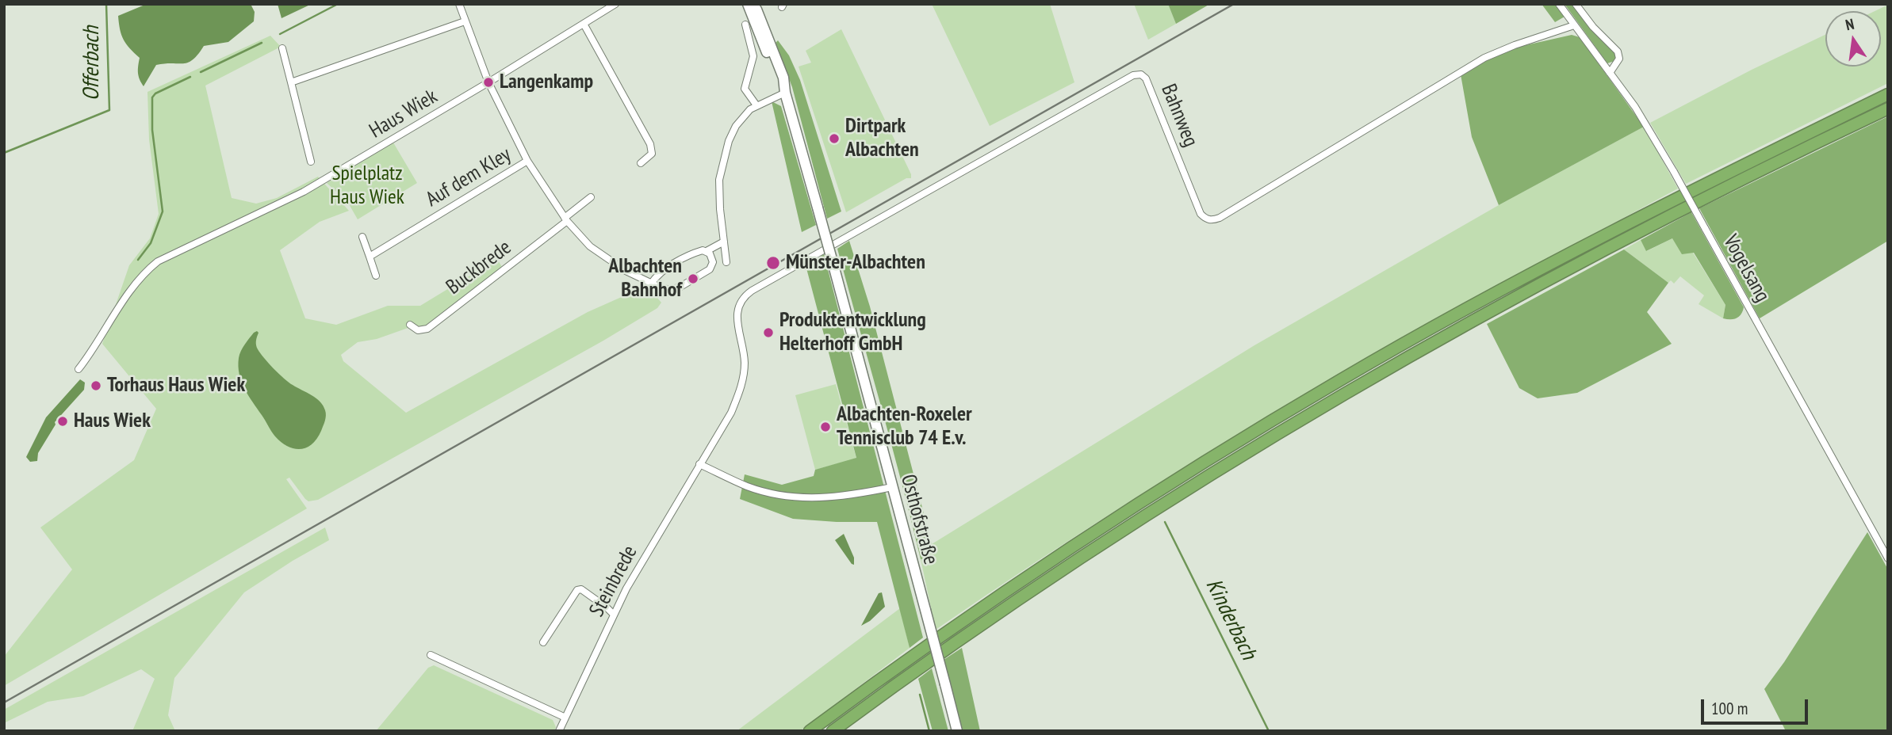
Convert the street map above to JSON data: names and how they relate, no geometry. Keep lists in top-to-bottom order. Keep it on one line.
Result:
{"streets":{"street":["Haus Wiek","Bahnweg","Auf dem Kley","Buckbrede","Vogelsang","Osthofstraße","Steinbrede"]},"crossings":[["Bahnweg","Vogelsang"],["Bahnweg","Steinbrede"]],"water":["Offerbach","Kinderbach"],"parks":["Spielplatz Haus Wiek"],"places":["Langenkamp","Dirtpark Albachten","Münster-Albachten","Albachten Bahnhof","Produktentwicklung Helterhoff GmbH","Torhaus Haus Wiek","Haus Wiek","Albachten-Roxeler Tennisclub 74 E.v."],"scale_bar":"100 m","north":"top"}
